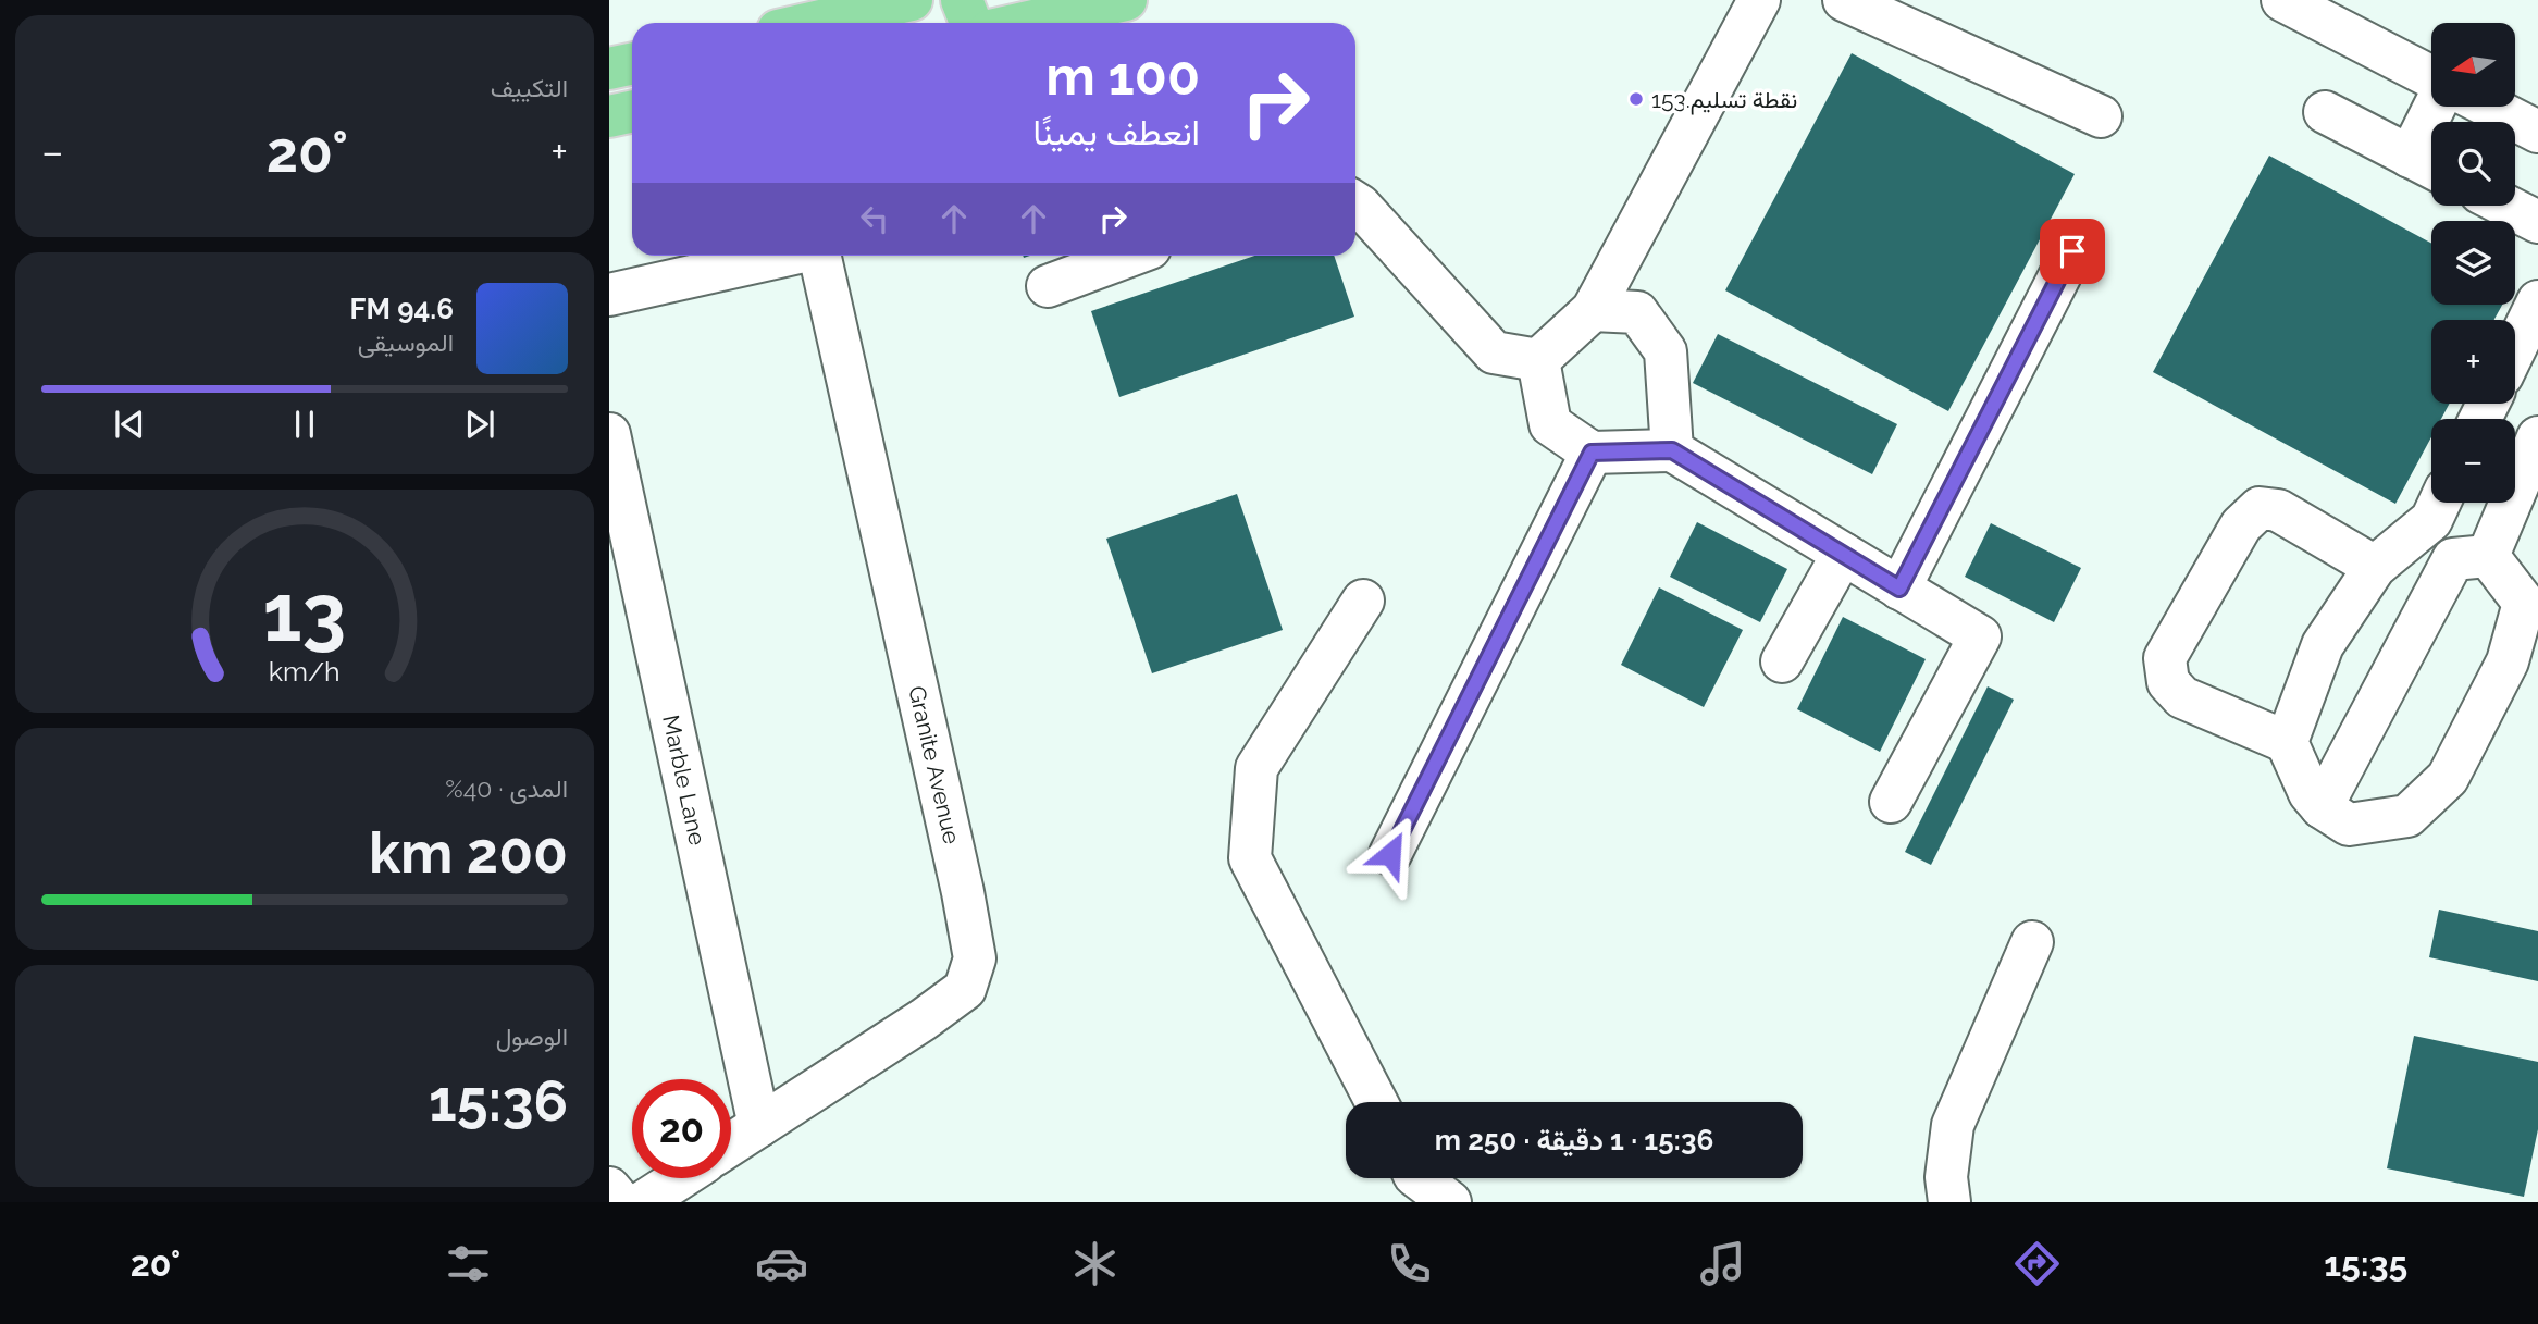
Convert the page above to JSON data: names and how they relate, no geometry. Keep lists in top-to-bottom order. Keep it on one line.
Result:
{"streets":{"street":["Granite Avenue","Marble Lane"]},"crossings":[["Granite Avenue","Marble Lane"]],"places":["نقطة تسليم.153"],"north":"left","page":{"tile":["التكييف",["المدى · 40%","200 km"],["الوصول","15:36"]],"map_buttons":["+","−"],"turn":["100 m","انعطف يمينًا"],"heat":["−","20°","+"],"song":["94.6 FM","الموسيقى"],"limit":"20","trip":"15:36 · 1 دقيقة · 250 m","tabs":["15:35","20°"],"gauge":["13","km/h"]}}
